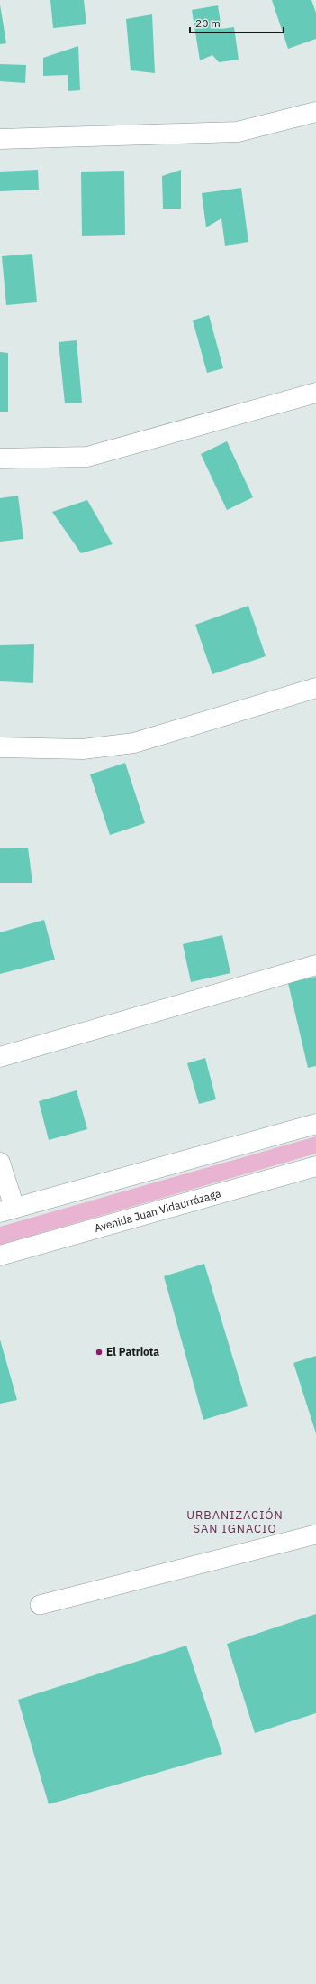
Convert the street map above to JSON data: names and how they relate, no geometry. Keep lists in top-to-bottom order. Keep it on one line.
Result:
{"streets":{"street":["Avenida Juan Vidaurrázaga"]},"districts":["URBANIZACIÓN SAN IGNACIO"],"places":["El Patriota"],"scale_bar":"20 m"}
